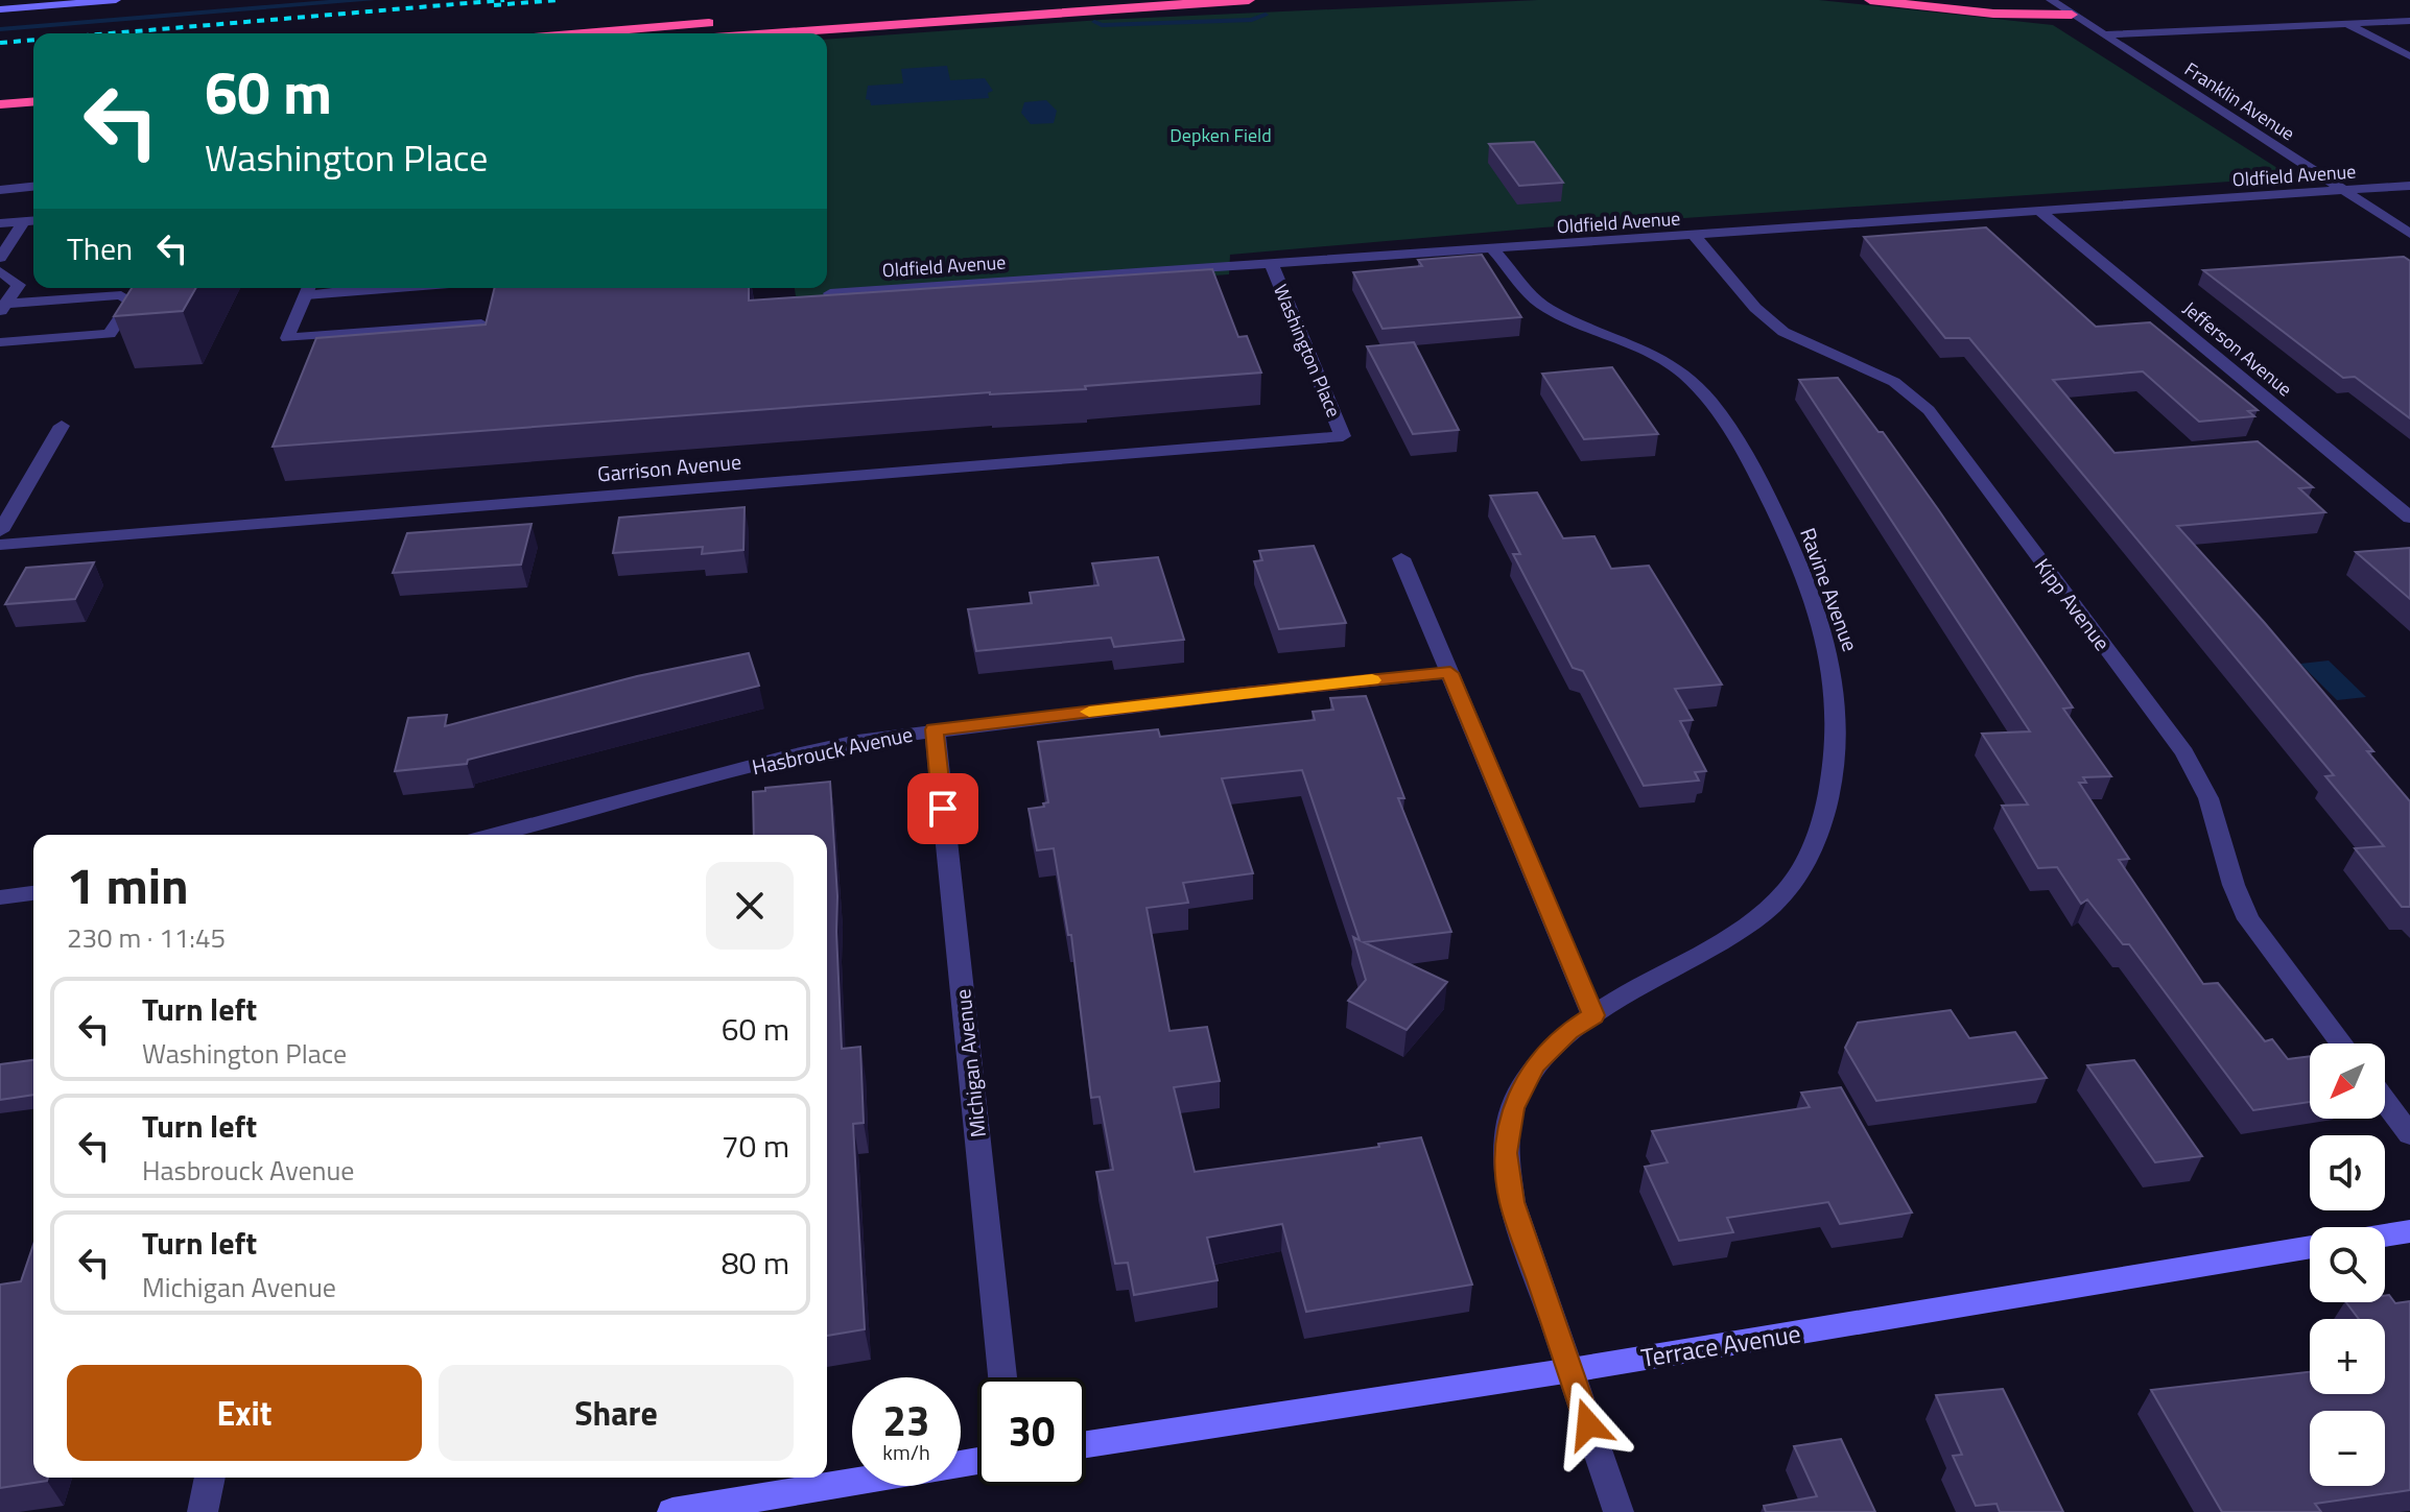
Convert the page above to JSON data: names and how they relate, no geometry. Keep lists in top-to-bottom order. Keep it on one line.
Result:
{"streets":{"main road":["Terrace Avenue"],"street":["Franklin Avenue","Oldfield Avenue","Jefferson Avenue","Washington Place","Garrison Avenue","Ravine Avenue","Kipp Avenue","Hasbrouck Avenue","Michigan Avenue"]},"crossings":[["Franklin Avenue","Oldfield Avenue"],["Oldfield Avenue","Jefferson Avenue"],["Oldfield Avenue","Washington Place"],["Oldfield Avenue","Ravine Avenue"],["Oldfield Avenue","Kipp Avenue"],["Washington Place","Garrison Avenue"],["Hasbrouck Avenue","Michigan Avenue"]],"parks":["Depken Field"],"north":"bottom left","page":{"turn":["60 m","Washington Place"],"then":"Then","heading":["1 min","230 m · 11:45"],"list":[{"name":"Turn left","note":"Washington Place","value":"60 m"},{"name":"Turn left","note":"Hasbrouck Avenue","value":"70 m"},{"name":"Turn left","note":"Michigan Avenue","value":"80 m"}],"map_buttons":["+","−"],"buttons":["Exit","Share"],"speed":"23 km/h","limit":"30"}}
